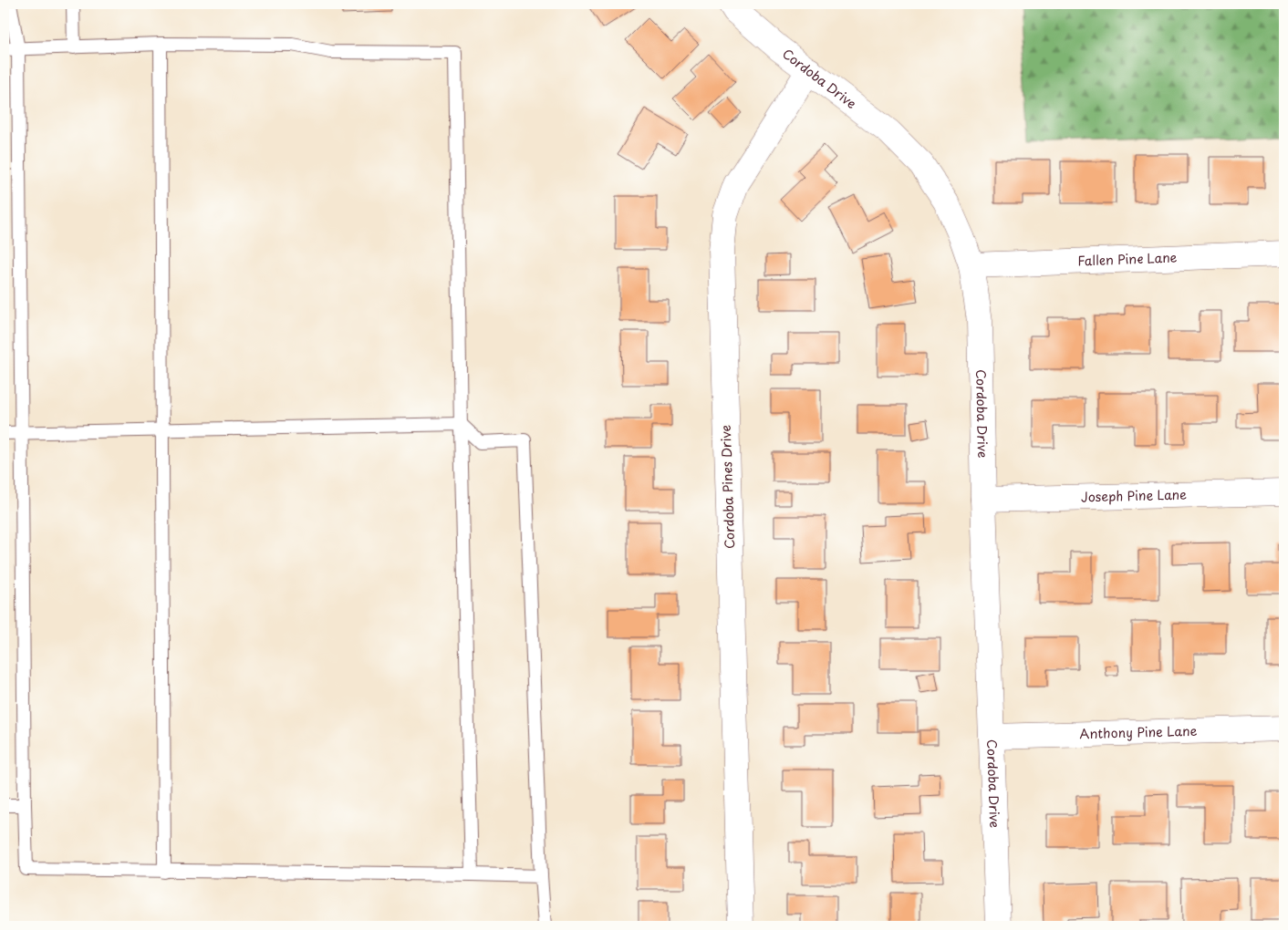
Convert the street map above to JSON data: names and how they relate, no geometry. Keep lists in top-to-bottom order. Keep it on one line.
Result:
{"streets":{"street":["Cordoba Drive","Fallen Pine Lane","Cordoba Pines Drive","Joseph Pine Lane","Anthony Pine Lane"]},"crossings":[["Cordoba Drive","Fallen Pine Lane"],["Cordoba Drive","Cordoba Pines Drive"],["Cordoba Drive","Joseph Pine Lane"],["Cordoba Drive","Anthony Pine Lane"]]}
